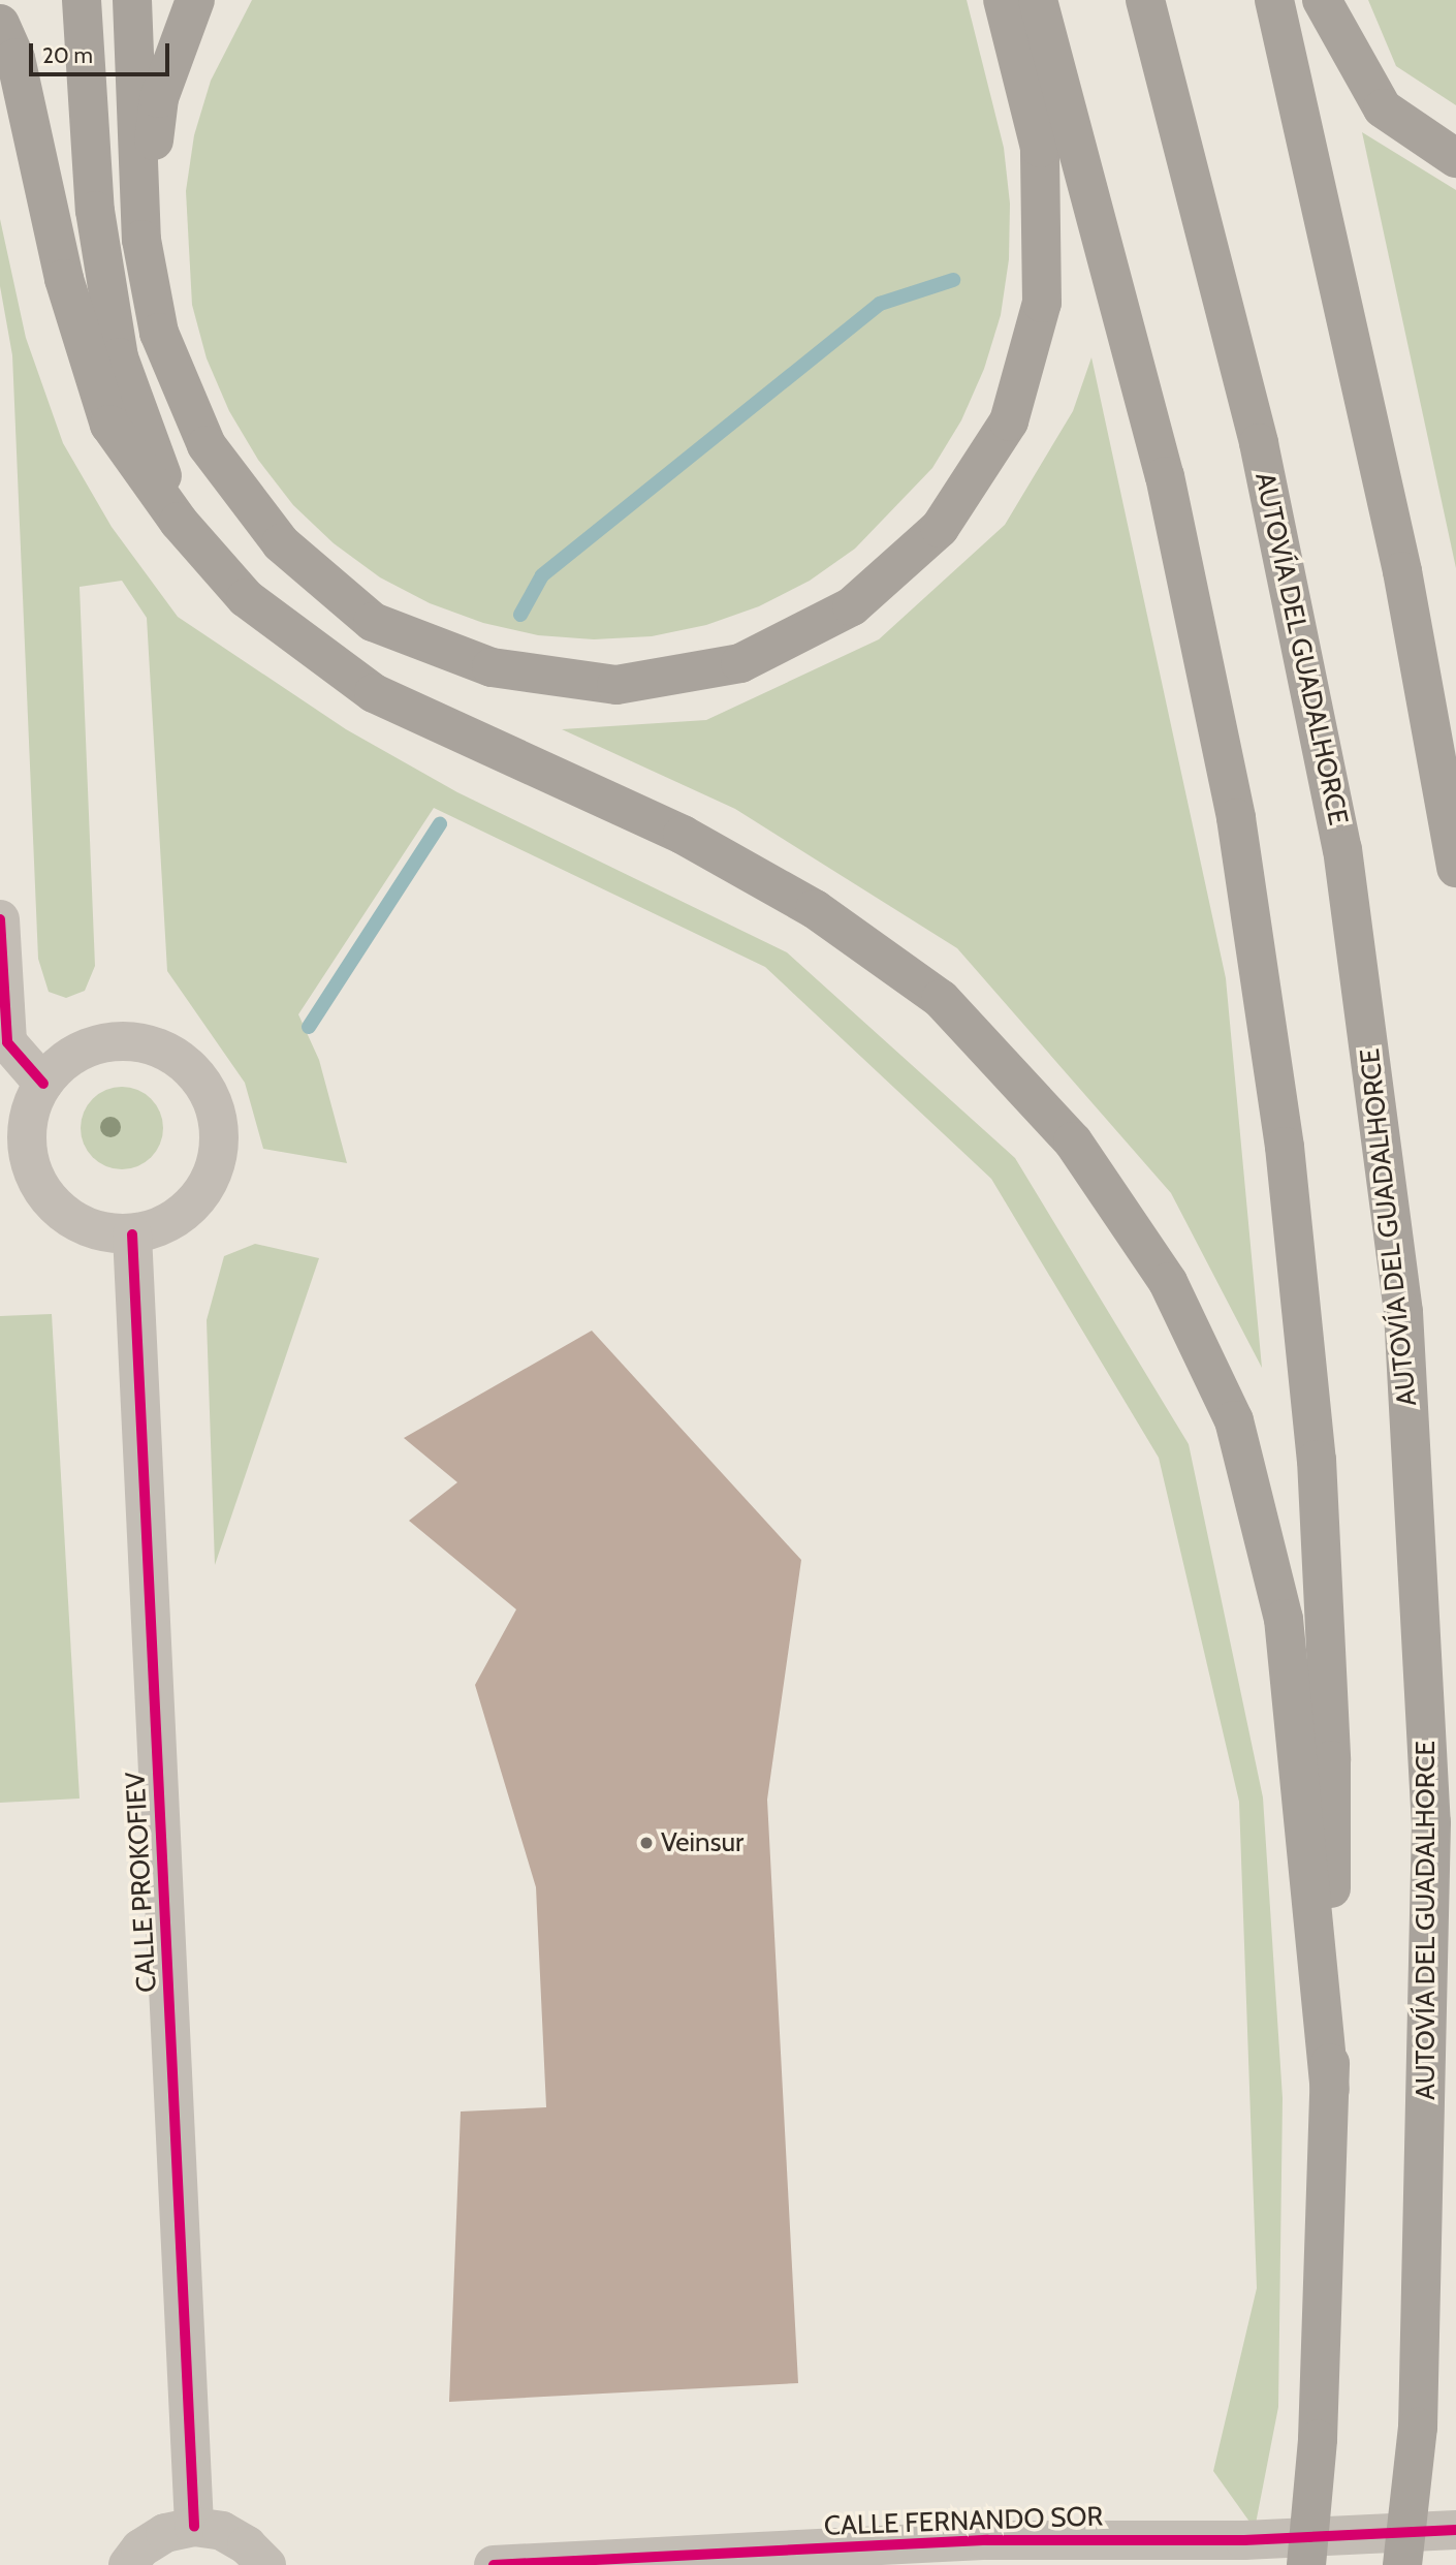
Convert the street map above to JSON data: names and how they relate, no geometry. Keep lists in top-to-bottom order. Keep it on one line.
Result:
{"streets":{"highway":["AUTOVÍA DEL GUADALHORCE"],"street":["CALLE PROKOFIEV","CALLE FERNANDO SOR"]},"places":["Veinsur"],"scale_bar":"20 m"}
